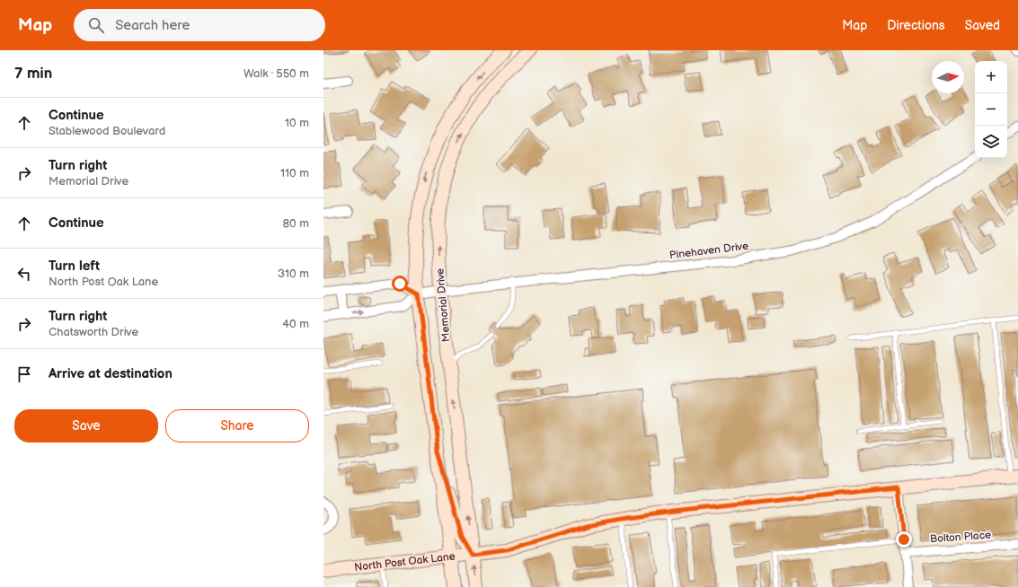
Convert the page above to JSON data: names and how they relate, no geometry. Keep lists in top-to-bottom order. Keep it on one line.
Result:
{"streets":{"main road":["Memorial Drive","North Post Oak Lane"],"street":["Pinehaven Drive","Bolton Place"]},"crossings":[["Pinehaven Drive","Memorial Drive"],["Memorial Drive","North Post Oak Lane"]],"north":"right","page":{"header":"Map","search":"Search here","nav":["Map","Directions","Saved"],"heading":["7 min","Walk · 550 m"],"map_buttons":["+","−"],"list":[["Continue","Stablewood Boulevard","10 m"],["Turn right","Memorial Drive","110 m"],["Continue","80 m"],["Turn left","North Post Oak Lane","310 m"],["Turn right","Chatsworth Drive","40 m"],"Arrive at destination"],"buttons":["Save","Share"]}}
